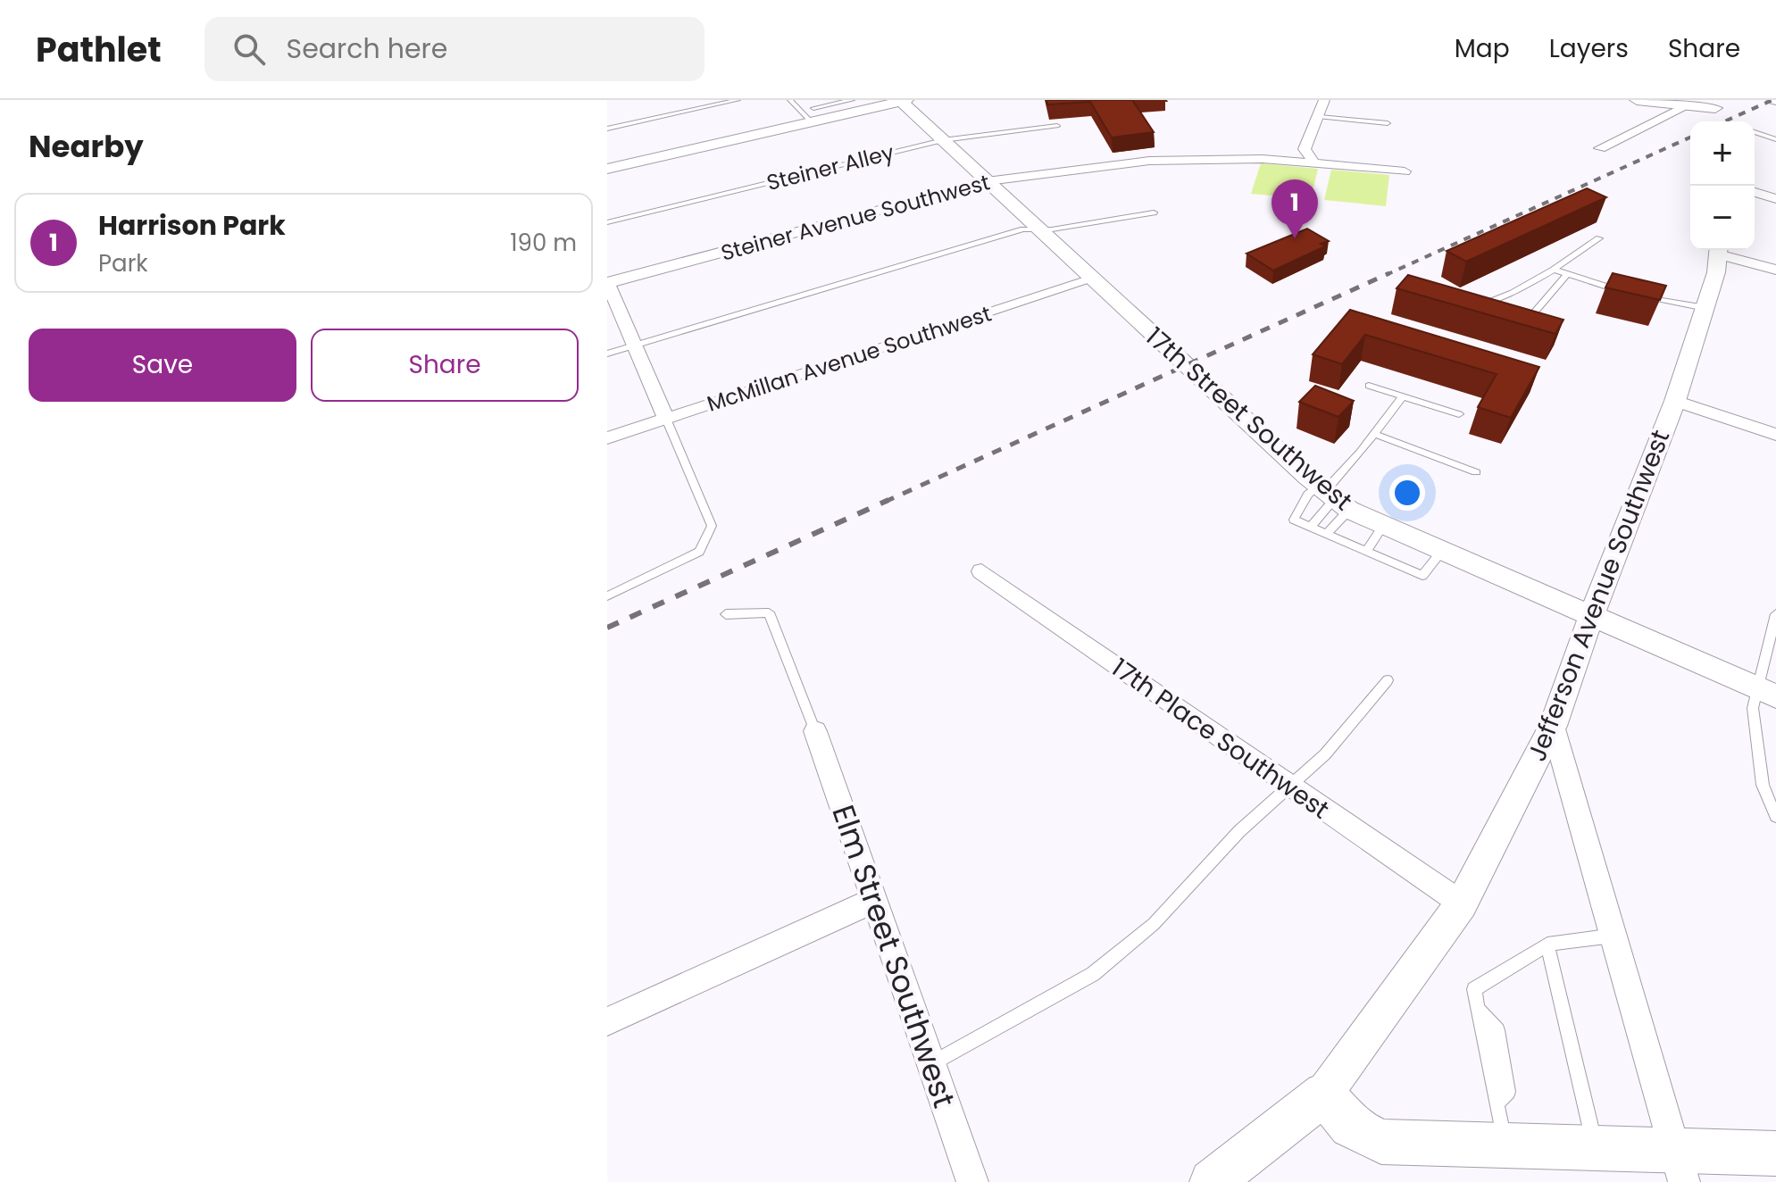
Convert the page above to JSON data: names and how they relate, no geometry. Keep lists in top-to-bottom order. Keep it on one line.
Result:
{"streets":{"main road":["Jefferson Avenue Southwest"],"street":["Steiner Avenue Southwest","McMillan Avenue Southwest","17th Street Southwest","17th Place Southwest","Elm Street Southwest"],"lane":["Steiner Alley"]},"crossings":[["Steiner Alley","17th Street Southwest"],["Steiner Avenue Southwest","17th Street Southwest"],["McMillan Avenue Southwest","17th Street Southwest"],["17th Street Southwest","Jefferson Avenue Southwest"],["Jefferson Avenue Southwest","17th Place Southwest"]],"page":{"header":"Pathlet","search":"Search here","nav":["Map","Layers","Share"],"heading":"Nearby","map_buttons":["+","−"],"pins":"1","list":[{"mark":"1","name":"Harrison Park","note":"Park","value":"190 m"}],"buttons":["Save","Share"]}}
